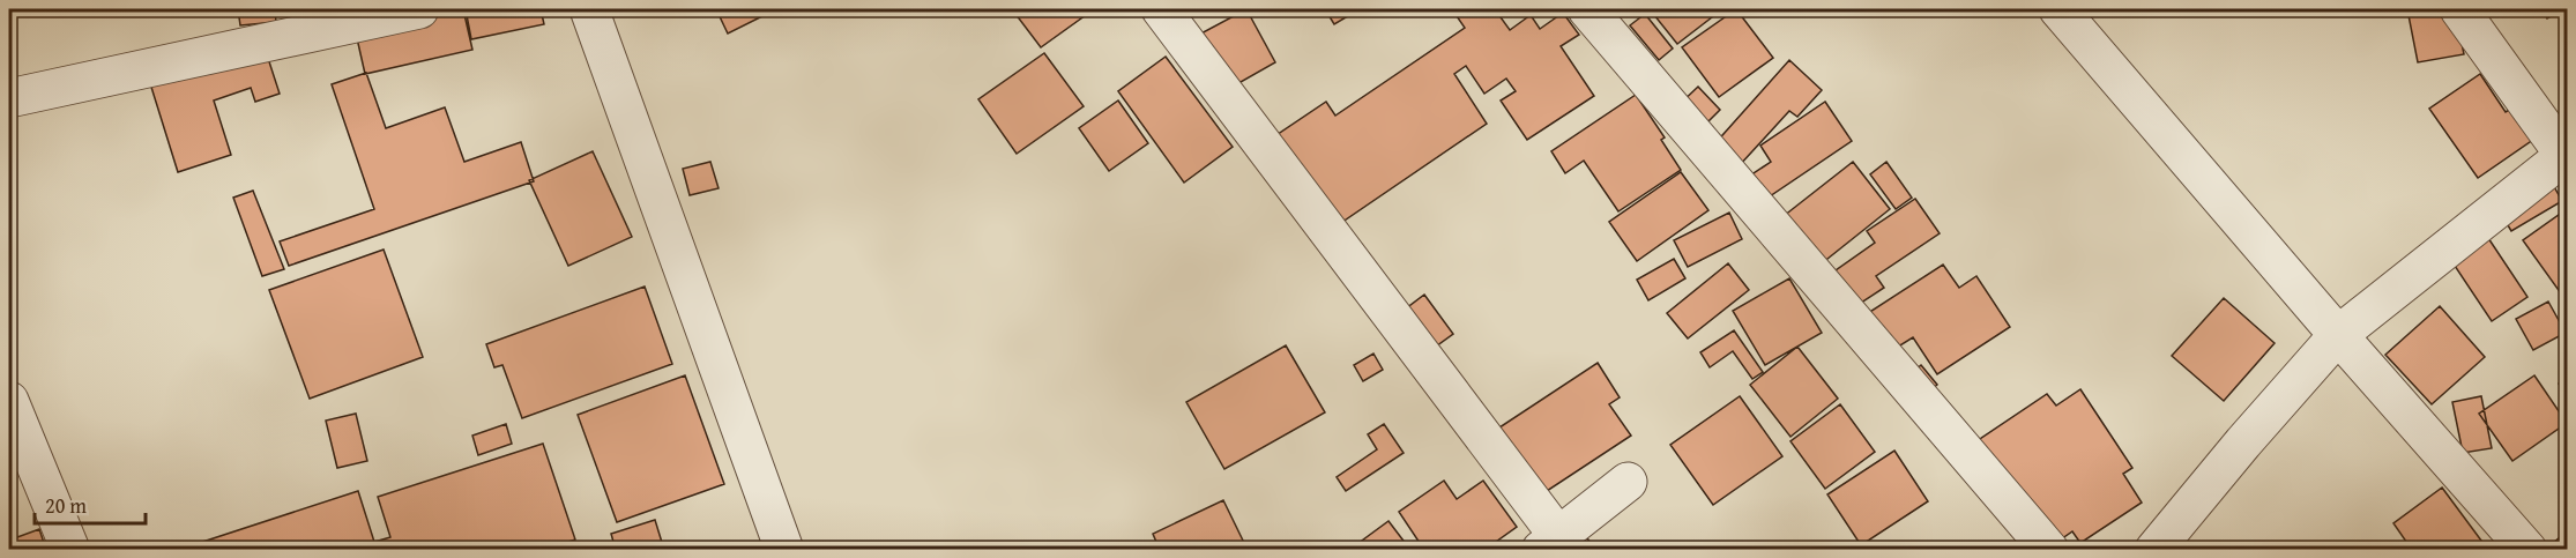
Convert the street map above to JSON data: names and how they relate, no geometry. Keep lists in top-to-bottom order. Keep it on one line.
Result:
{"scale_bar":"20 m"}
